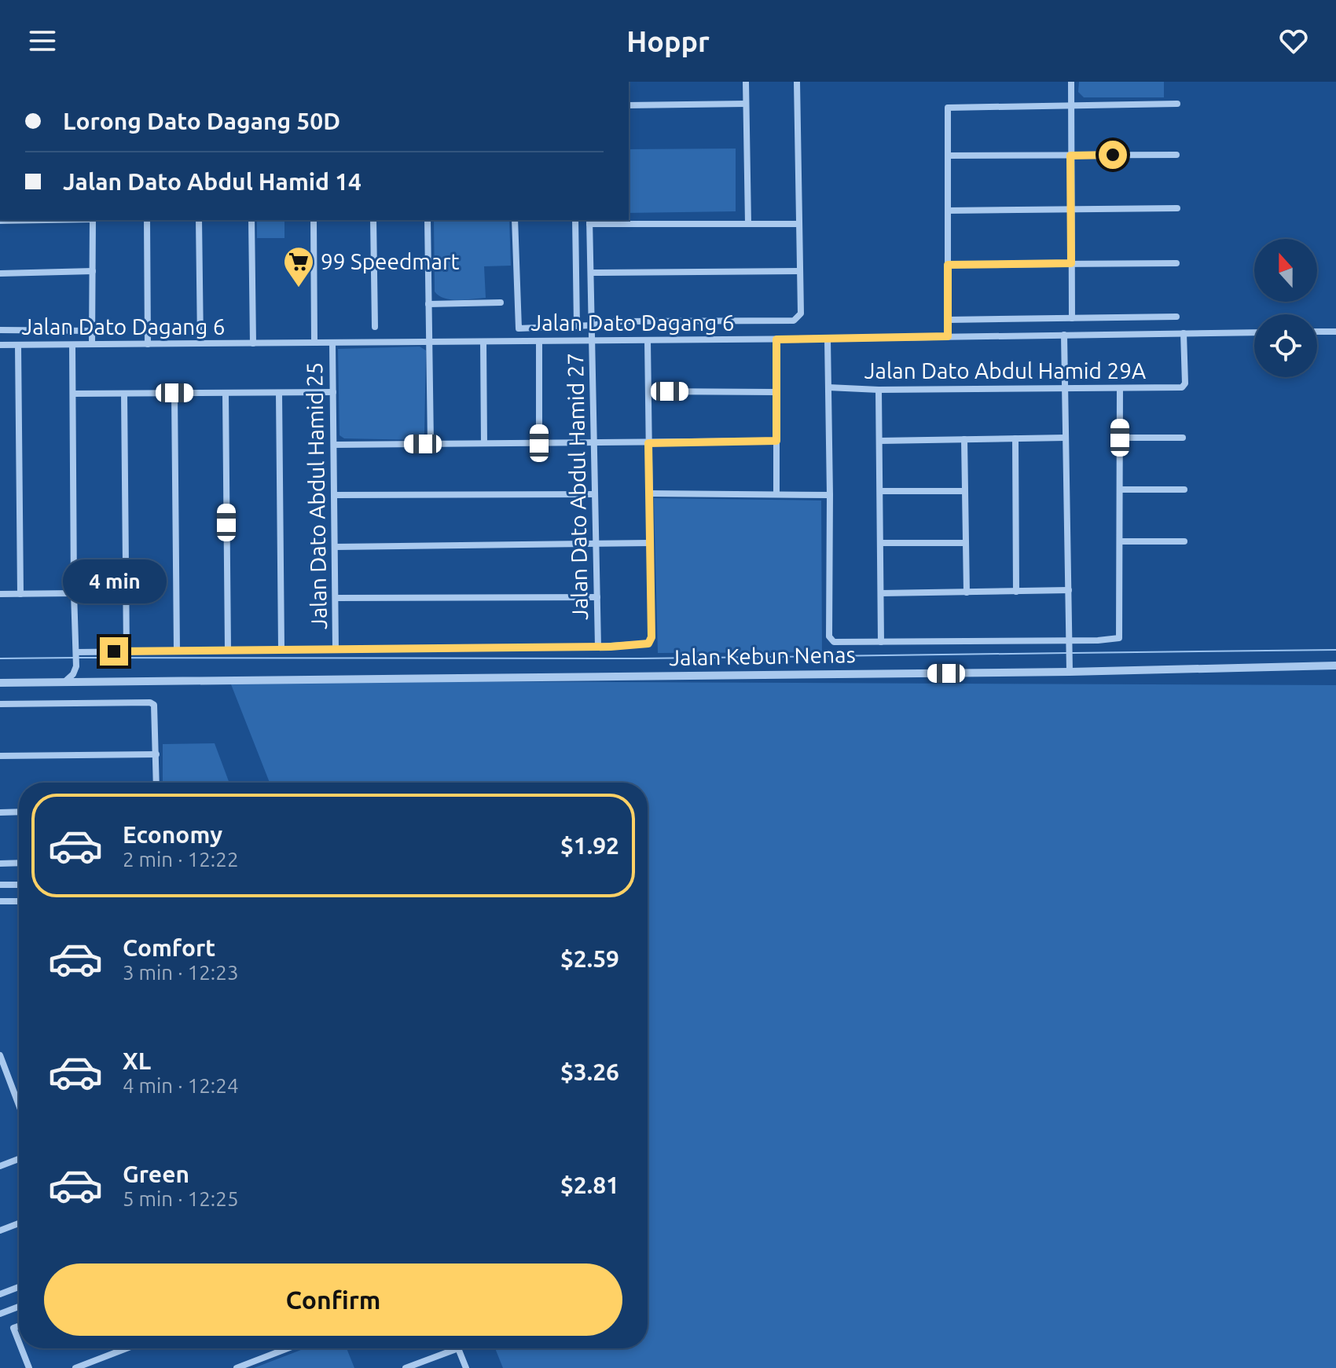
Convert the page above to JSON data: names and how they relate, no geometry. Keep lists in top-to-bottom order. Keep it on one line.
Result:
{"streets":{"street":["Jalan Dato Dagang 6","Jalan Dato Abdul Hamid 29A","Jalan Dato Abdul Hamid 27","Jalan Dato Abdul Hamid 25","Jalan Kebun Nenas"]},"crossings":[["Jalan Dato Dagang 6","Jalan Dato Abdul Hamid 29A"],["Jalan Dato Dagang 6","Jalan Dato Abdul Hamid 27"],["Jalan Dato Dagang 6","Jalan Dato Abdul Hamid 25"]],"places":{"supermarket":["99 Speedmart"]},"north":"top","page":{"header":"Hoppr","banner":["Lorong Dato Dagang 50D","Jalan Dato Abdul Hamid 14"],"bubble":"4 min","list":[{"name":"Economy","note":"2 min · 12:22","value":"$1.92"},{"name":"Comfort","note":"3 min · 12:23","value":"$2.59"},{"name":"XL","note":"4 min · 12:24","value":"$3.26"},{"name":"Green","note":"5 min · 12:25","value":"$2.81"}],"buttons":"Confirm"}}
